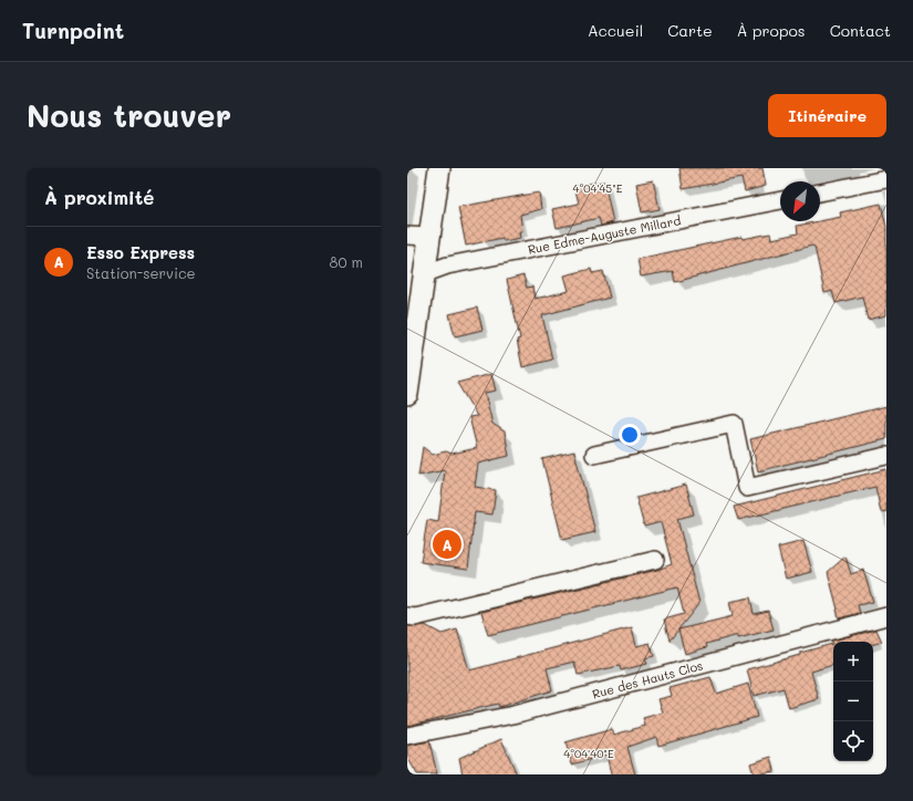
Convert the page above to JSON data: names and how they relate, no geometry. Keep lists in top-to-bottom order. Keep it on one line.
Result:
{"streets":{"street":["Rue Edme-Auguste Millard","Rue des Hauts Clos"]},"north":"bottom left","page":{"header":"Turnpoint","nav":["Accueil","Carte","À propos","Contact"],"buttons":"Itinéraire","title":"Nous trouver","heading":"À proximité","list":[{"mark":"A","name":"Esso Express","note":"Station-service","value":"80 m"}],"pins":"A","map_buttons":["+","−"]},"coordinates":["4°04'45\"E","4°04'40\"E"]}
